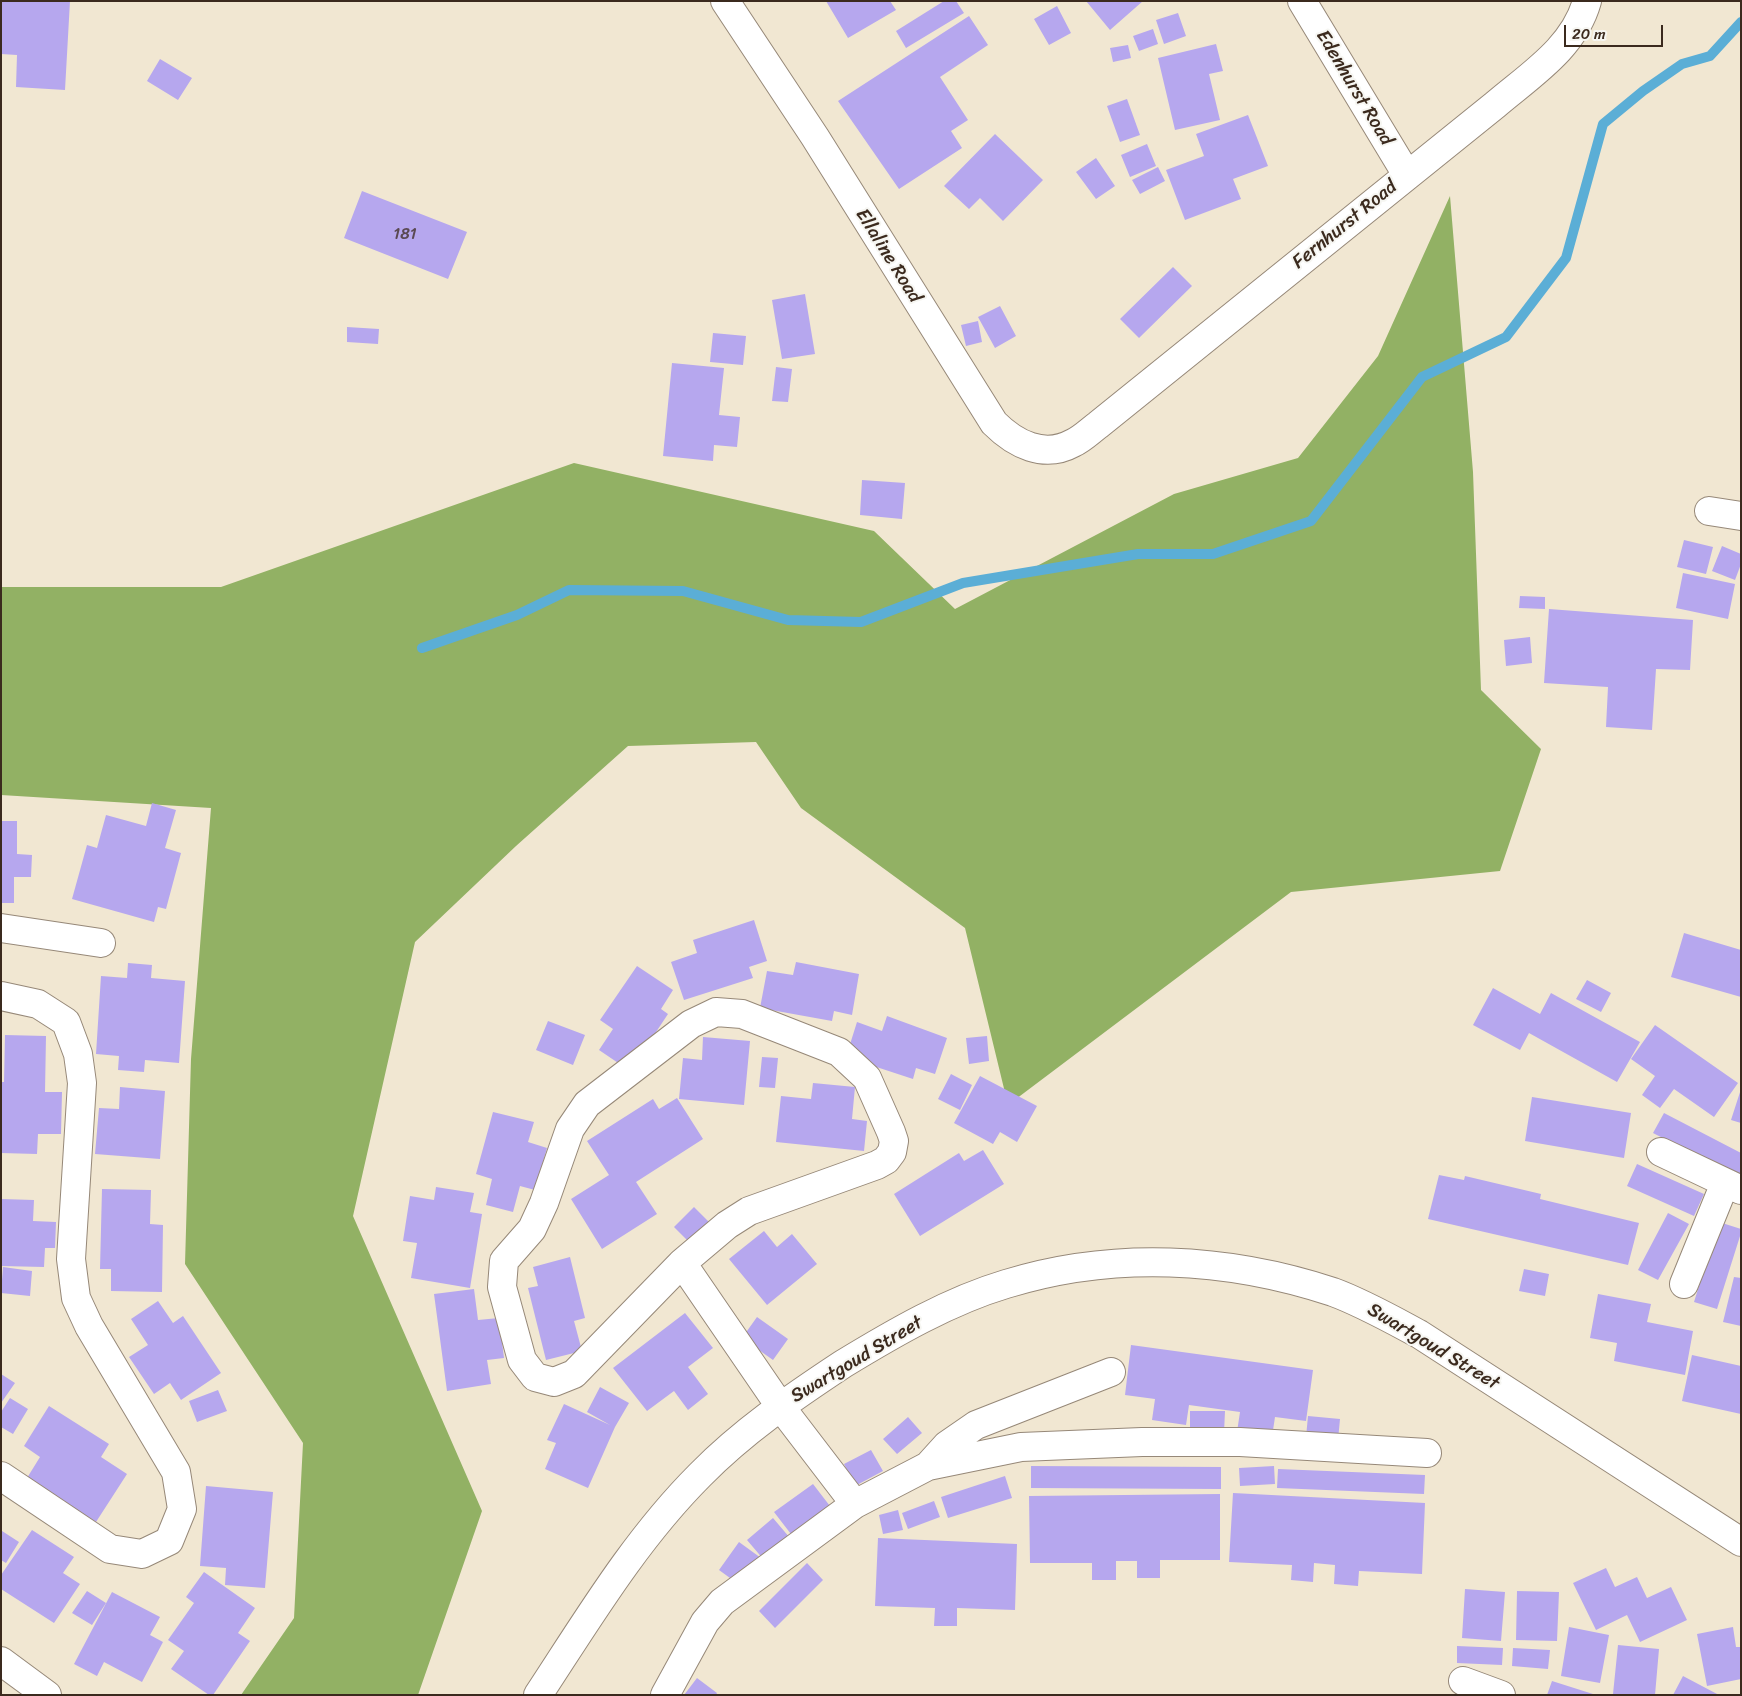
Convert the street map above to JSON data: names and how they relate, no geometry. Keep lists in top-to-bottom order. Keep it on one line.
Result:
{"streets":{"street":["Edenhurst Road","Fernhurst Road","Ellaline Road","Swartgoud Street"]},"crossings":[["Edenhurst Road","Fernhurst Road"],["Fernhurst Road","Ellaline Road"]],"house_numbers":["181"],"scale_bar":"20 m"}
